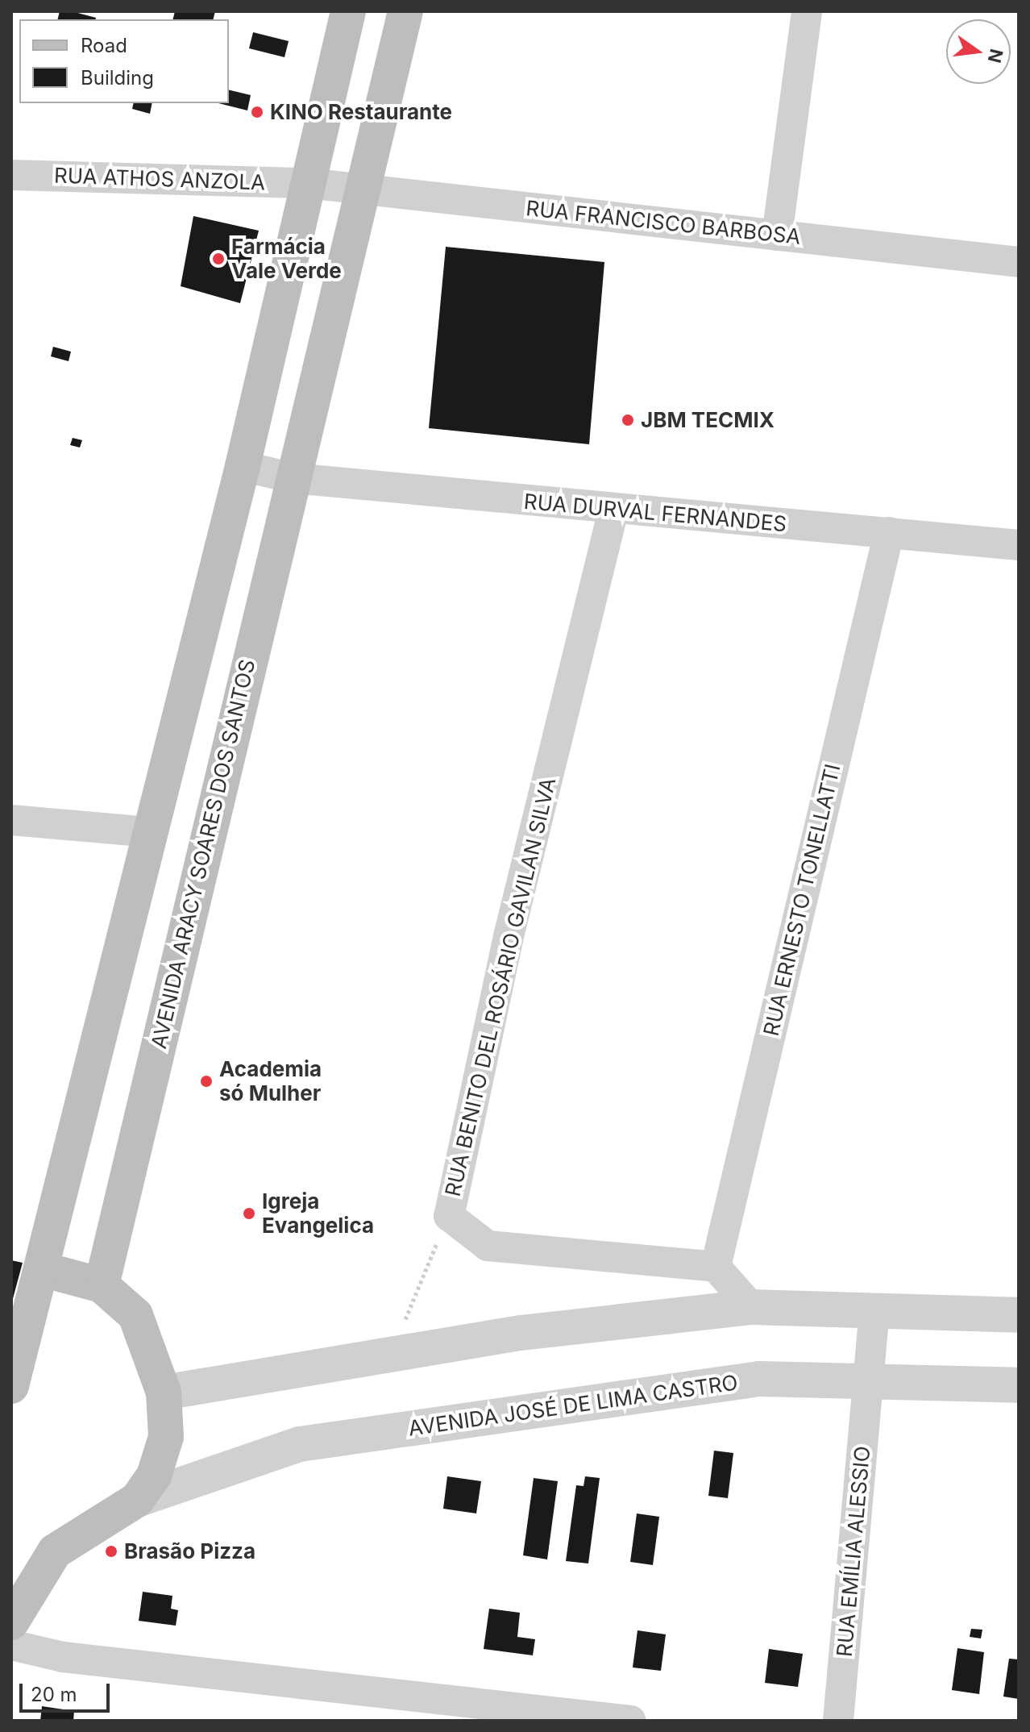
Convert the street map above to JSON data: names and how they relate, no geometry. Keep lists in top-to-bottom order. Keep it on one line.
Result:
{"streets":{"main road":["AVENIDA ARACY SOARES DOS SANTOS"],"street":["RUA ATHOS ANZOLA","RUA FRANCISCO BARBOSA","RUA DURVAL FERNANDES","RUA ERNESTO TONELLATTI","RUA BENITO DEL ROSÁRIO GAVILAN SILVA","AVENIDA JOSÉ DE LIMA CASTRO","RUA EMÍLIA ALESSIO"]},"crossings":[["RUA ATHOS ANZOLA","RUA FRANCISCO BARBOSA"],["RUA FRANCISCO BARBOSA","AVENIDA ARACY SOARES DOS SANTOS"],["RUA DURVAL FERNANDES","AVENIDA ARACY SOARES DOS SANTOS"],["RUA DURVAL FERNANDES","RUA ERNESTO TONELLATTI"],["RUA DURVAL FERNANDES","RUA BENITO DEL ROSÁRIO GAVILAN SILVA"],["RUA ERNESTO TONELLATTI","RUA BENITO DEL ROSÁRIO GAVILAN SILVA"],["AVENIDA JOSÉ DE LIMA CASTRO","RUA EMÍLIA ALESSIO"]],"places":["KINO Restaurante","Farmácia Vale Verde","JBM TECMIX","Academia só Mulher","Igreja Evangelica","Brasão Pizza"],"legend":["Road","Building"],"scale_bar":"20 m","north":"right"}
